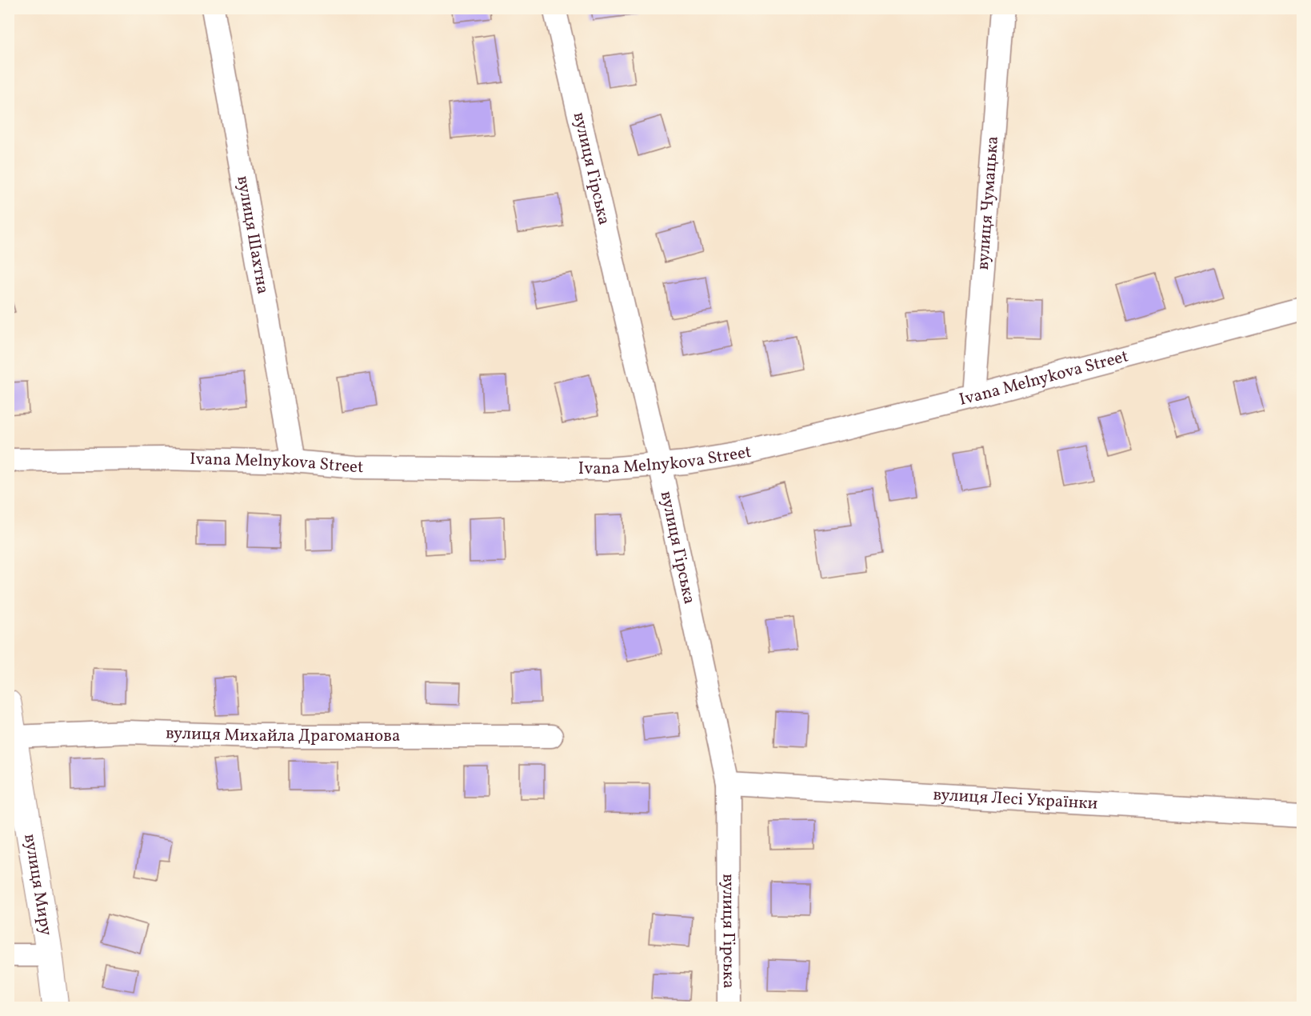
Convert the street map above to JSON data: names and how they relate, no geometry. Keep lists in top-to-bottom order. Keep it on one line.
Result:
{"streets":{"street":["вулиця Гірська","вулиця Чумацька","вулиця Шахтна","Ivana Melnykova Street","вулиця Михайла Драгоманова","вулиця Лесі Українки","вулиця Миру"]},"crossings":[["вулиця Гірська","Ivana Melnykova Street"],["вулиця Гірська","вулиця Лесі Українки"],["вулиця Чумацька","Ivana Melnykova Street"],["вулиця Шахтна","Ivana Melnykova Street"],["вулиця Михайла Драгоманова","вулиця Миру"]]}
